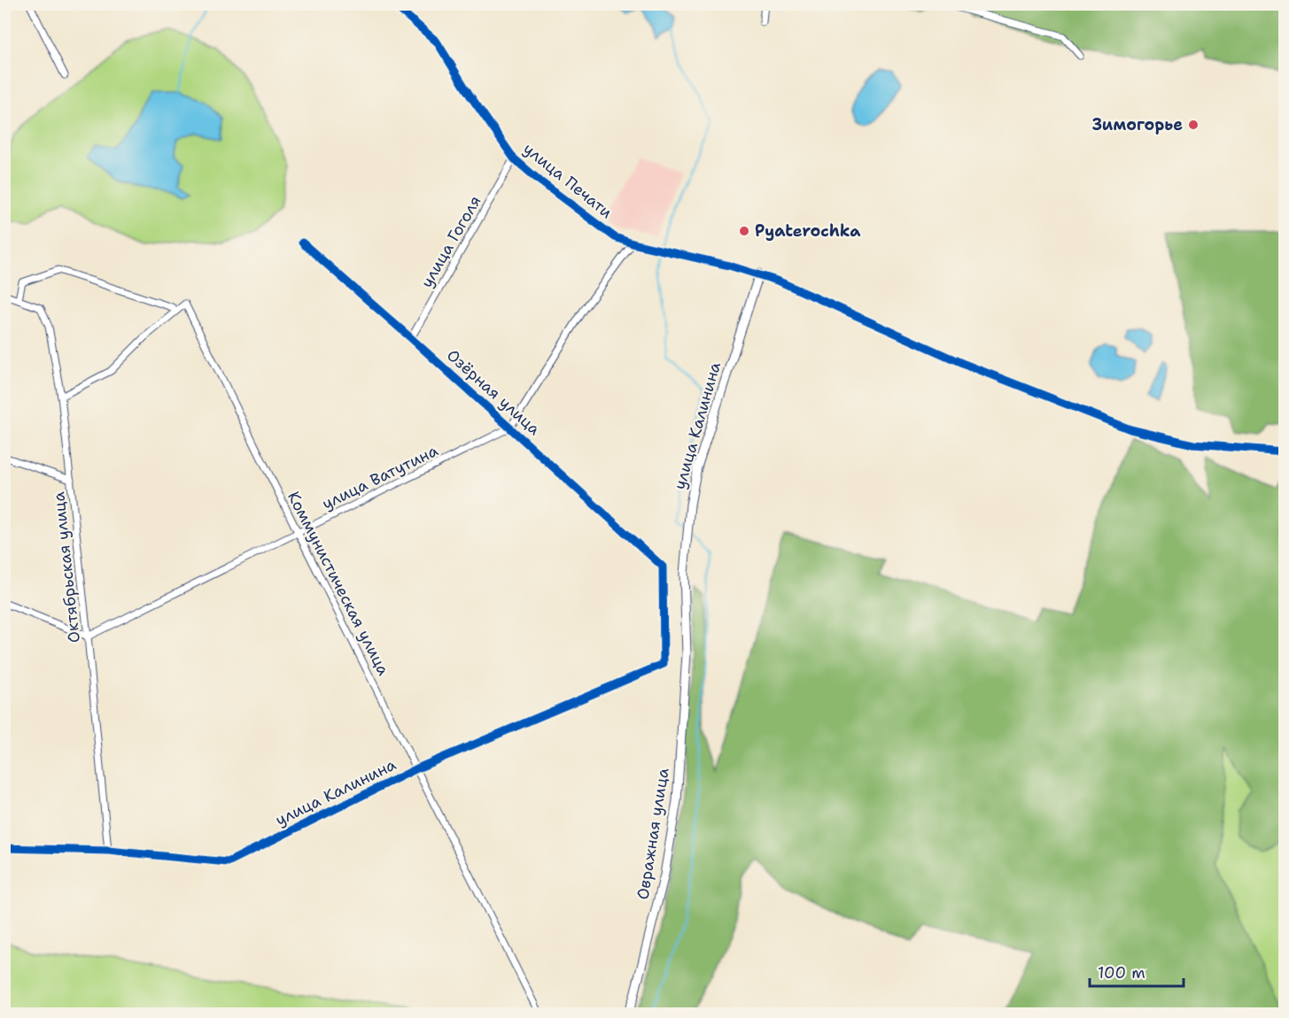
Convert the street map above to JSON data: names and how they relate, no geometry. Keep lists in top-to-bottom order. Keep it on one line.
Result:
{"streets":{"street":["улица Печати","улица Гоголя","Озёрная улица","улица Калинина","улица Ватутина","Октябрьская улица","Коммунистическая улица","Овражная улица"]},"crossings":[["улица Печати","улица Гоголя"],["улица Печати","улица Калинина"],["улица Гоголя","Озёрная улица"],["Озёрная улица","улица Калинина"],["Озёрная улица","улица Ватутина"],["улица Калинина","Октябрьская улица"],["улица Калинина","Коммунистическая улица"],["улица Калинина","Овражная улица"],["улица Ватутина","Октябрьская улица"],["улица Ватутина","Коммунистическая улица"]],"places":["Зимогорье","Pyaterochka"],"scale_bar":"100 m"}
